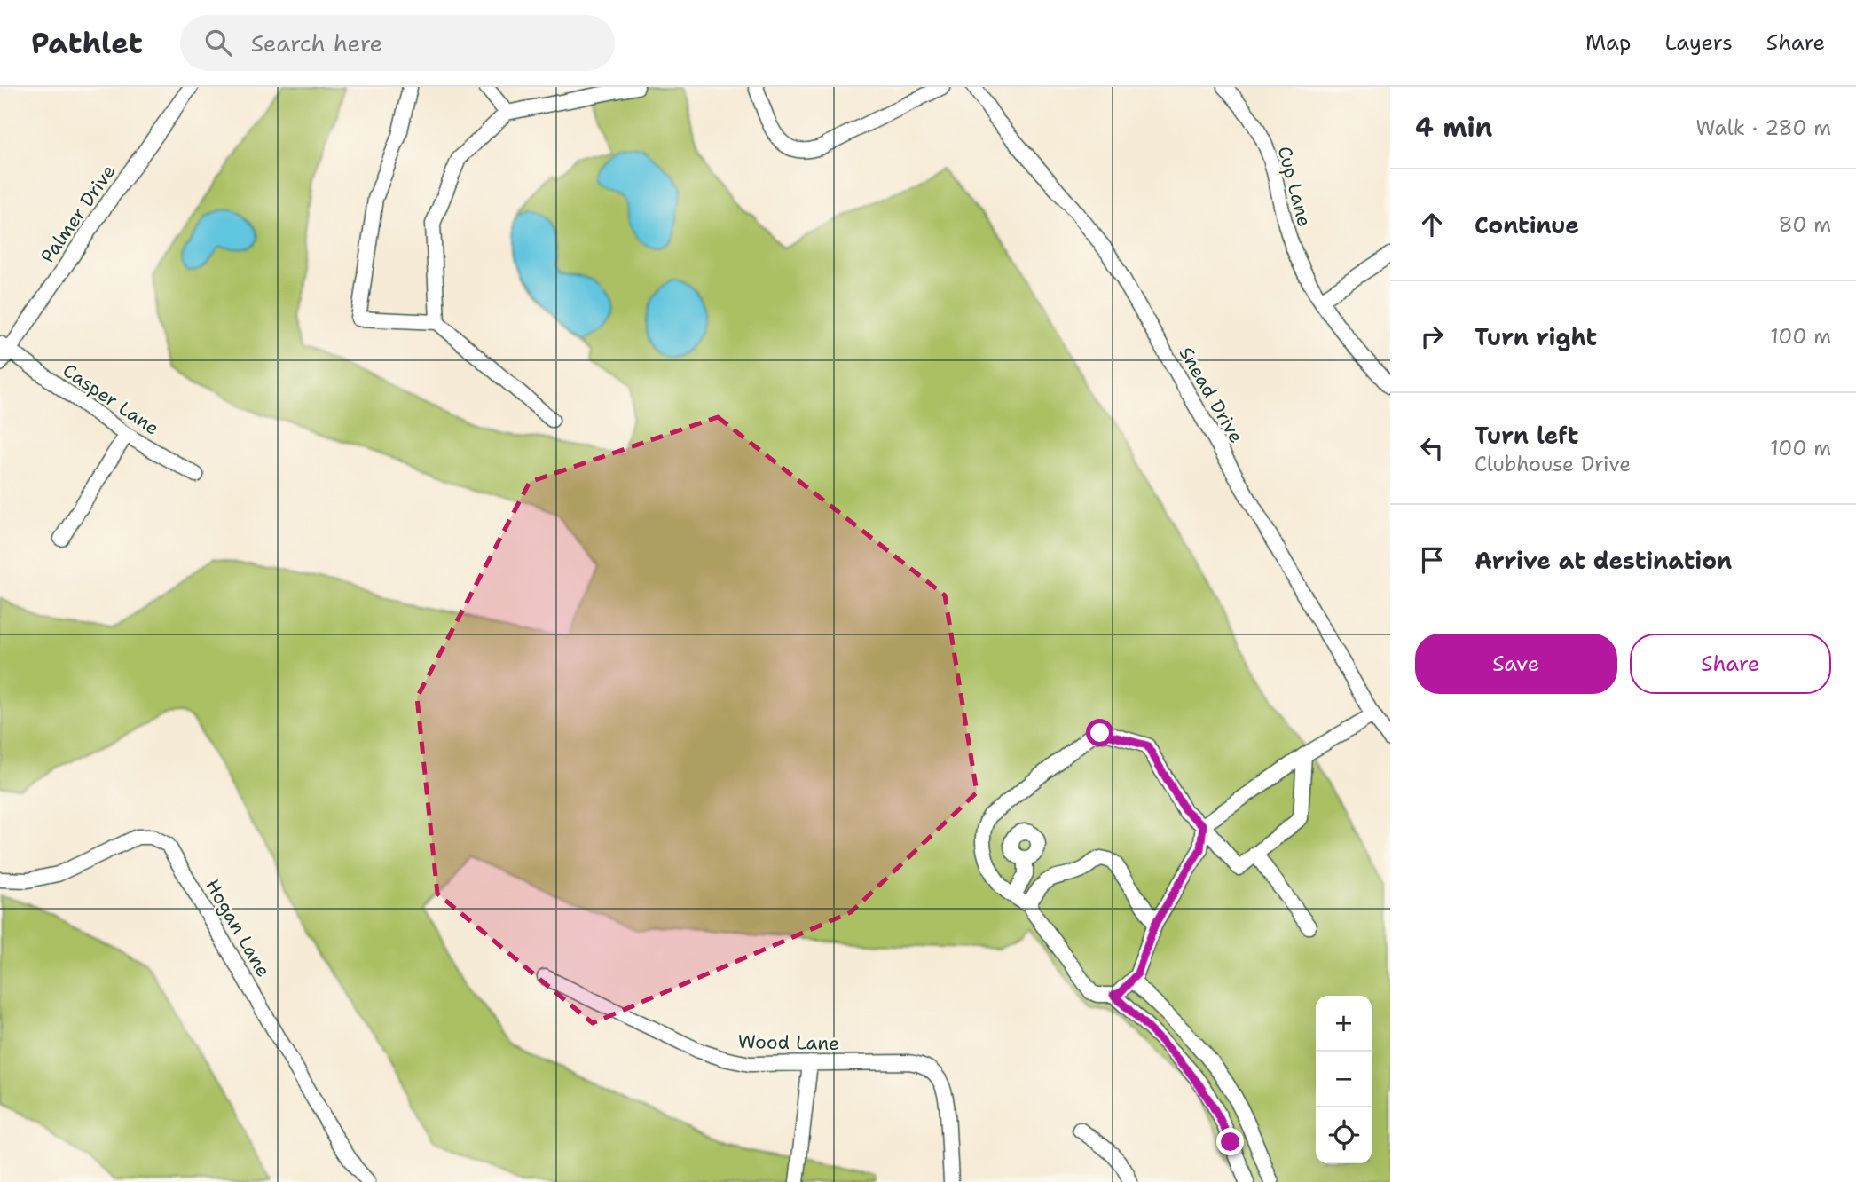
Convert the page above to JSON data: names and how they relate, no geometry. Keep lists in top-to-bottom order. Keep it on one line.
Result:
{"streets":{"street":["Cup Lane","Palmer Drive","Snead Drive","Casper Lane","Hogan Lane","Wood Lane"]},"crossings":[["Palmer Drive","Casper Lane"]],"page":{"header":"Pathlet","search":"Search here","nav":["Map","Layers","Share"],"heading":["4 min","Walk · 280 m"],"list":[["Continue","80 m"],["Turn right","100 m"],["Turn left","Clubhouse Drive","100 m"],"Arrive at destination"],"buttons":["Save","Share"],"map_buttons":["+","−"]}}
